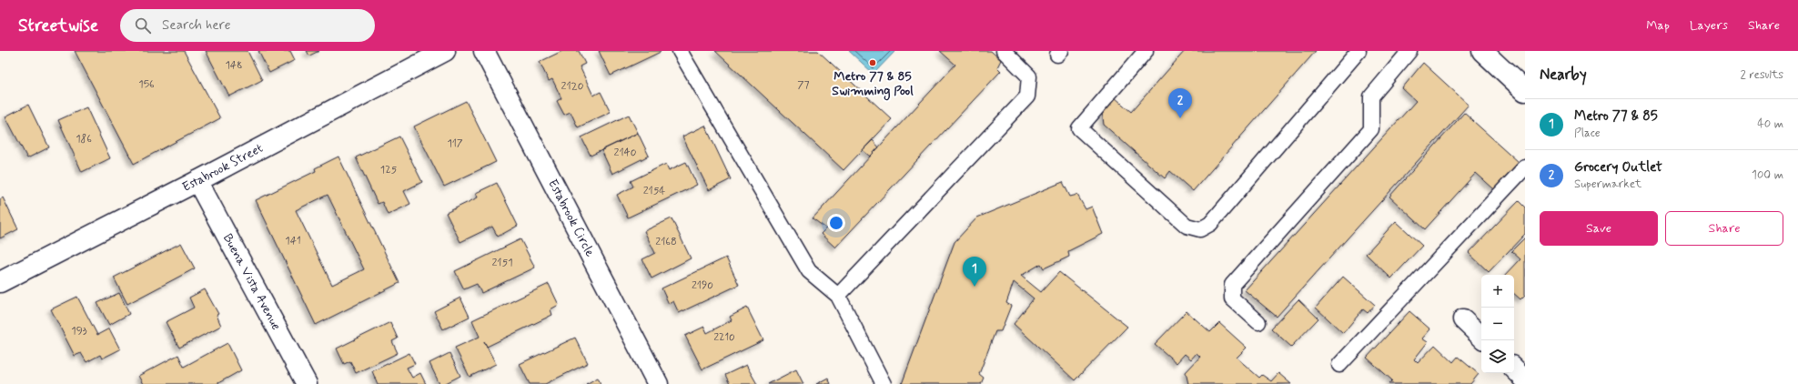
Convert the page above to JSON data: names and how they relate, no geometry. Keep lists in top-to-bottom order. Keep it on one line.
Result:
{"streets":{"street":["Estabrook Street","Estabrook Circle","Buena Vista Avenue"]},"crossings":[["Estabrook Street","Buena Vista Avenue"]],"places":["Metro 77 & 85 Swimming Pool"],"house_numbers":["148","156","77","2120","186","117","2140","125","2154","141","2168","2151","2190","193","2210"],"page":{"header":"Streetwise","search":"Search here","nav":["Map","Layers","Share"],"heading":["Nearby","2 results"],"pins":["2","1"],"list":[{"mark":"1","name":"Metro 77 & 85","note":"Place","value":"40 m"},{"mark":"2","name":"Grocery Outlet","note":"Supermarket","value":"100 m"}],"buttons":["Save","Share"],"map_buttons":["+","−"]}}
